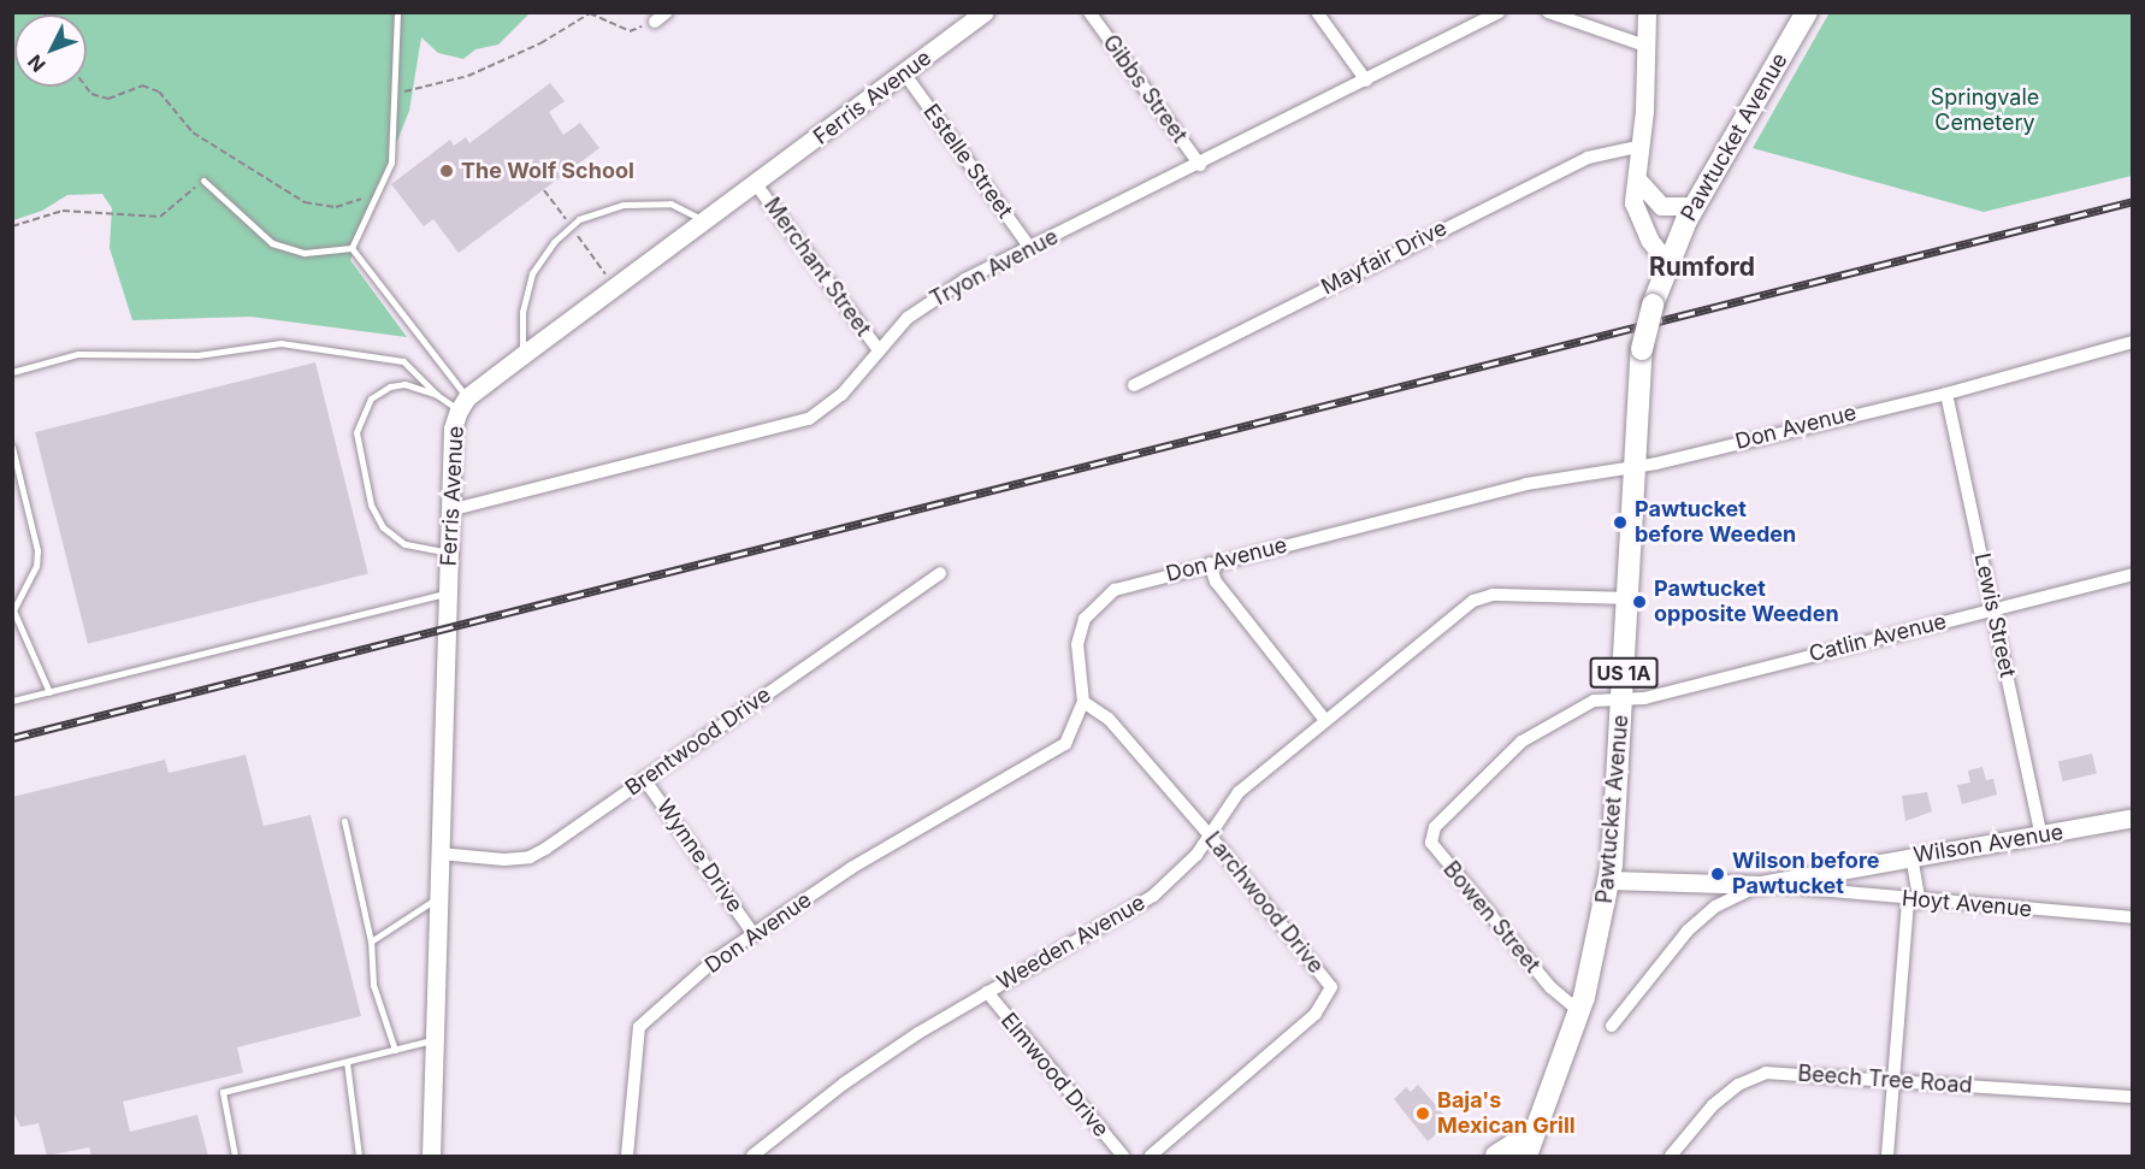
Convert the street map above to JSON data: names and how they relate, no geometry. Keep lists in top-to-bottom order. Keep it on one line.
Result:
{"streets":{"main road":["Pawtucket Avenue","US 1A"],"street":["Gibbs Street","Ferris Avenue","Estelle Street","Mayfair Drive","Merchant Street","Tryon Avenue","Don Avenue","Lewis Street","Catlin Avenue","Brentwood Drive","Wilson Avenue","Wynne Drive","Larchwood Drive","Hoyt Avenue","Bowen Street","Weeden Avenue","Elmwood Drive","Beech Tree Road"]},"crossings":[["Gibbs Street","Tryon Avenue"],["Ferris Avenue","Estelle Street"],["Ferris Avenue","Merchant Street"],["Ferris Avenue","Tryon Avenue"],["Ferris Avenue","Brentwood Drive"],["Pawtucket Avenue","Don Avenue"],["Pawtucket Avenue","Catlin Avenue"],["Pawtucket Avenue","Hoyt Avenue"],["Pawtucket Avenue","Bowen Street"],["Pawtucket Avenue","Weeden Avenue"],["Estelle Street","Tryon Avenue"],["Merchant Street","Tryon Avenue"],["Don Avenue","Lewis Street"],["Don Avenue","Wynne Drive"],["Don Avenue","Larchwood Drive"],["Lewis Street","Catlin Avenue"],["Lewis Street","Wilson Avenue"],["Catlin Avenue","Bowen Street"],["Brentwood Drive","Wynne Drive"],["Wilson Avenue","Hoyt Avenue"],["Larchwood Drive","Weeden Avenue"],["Weeden Avenue","Elmwood Drive"]],"districts":["Rumford"],"parks":["Springvale Cemetery"],"places":["The Wolf School","Pawtucket before Weeden","Pawtucket opposite Weeden","Wilson before Pawtucket","Baja's Mexican Grill"],"north":"bottom left"}
